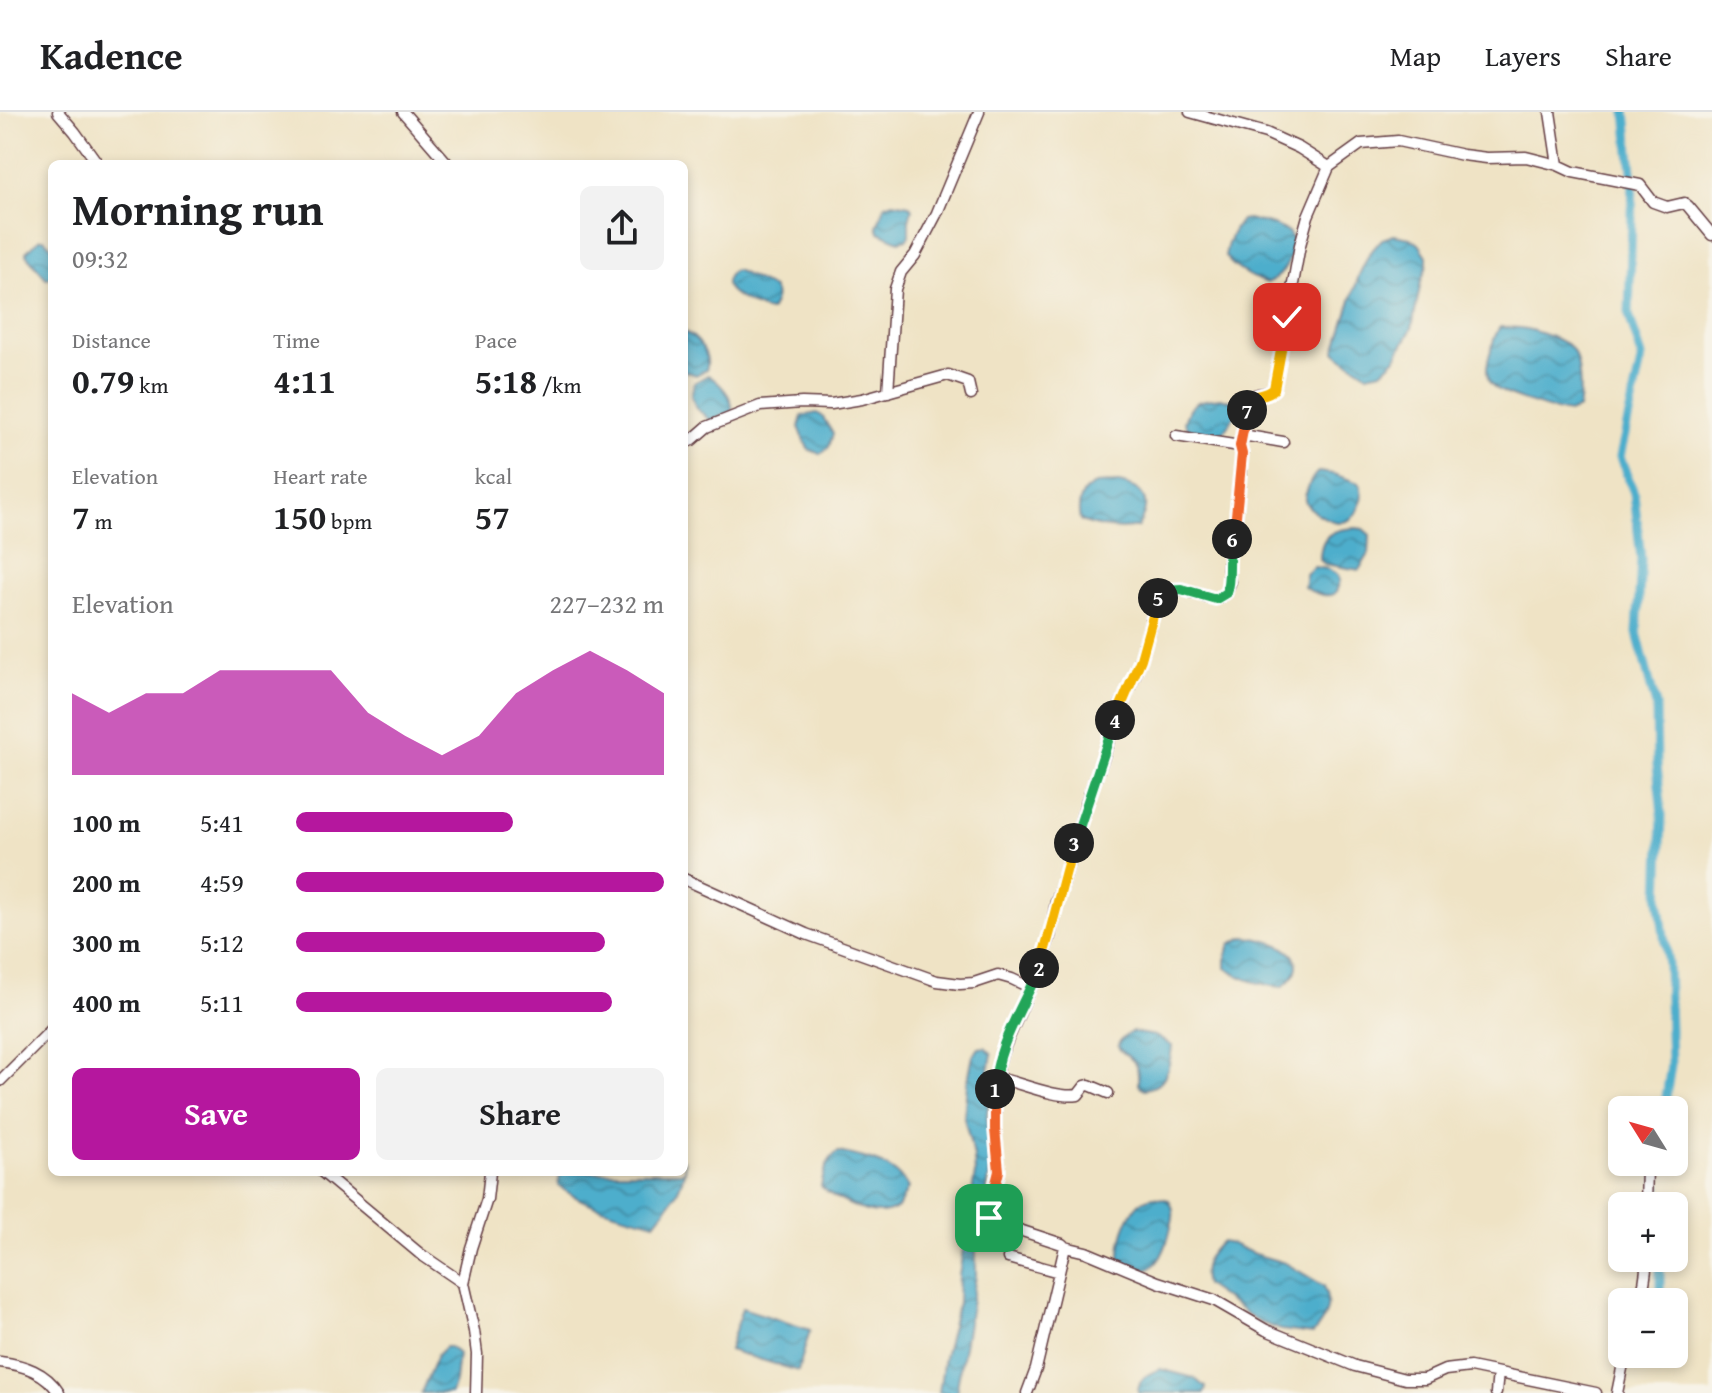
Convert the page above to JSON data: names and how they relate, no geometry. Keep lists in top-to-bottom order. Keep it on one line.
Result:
{"north":"top left","page":{"header":"Kadence","nav":["Map","Layers","Share"],"heading":["Morning run","09:32"],"stats":[["Distance","0.79 km"],["Time","4:11"],["Pace","5:18 /km"],["Elevation","7 m"],["Heart rate","150 bpm"],["kcal","57"]],"pins":["7","6","5","4","3","2","1"],"chart":["Elevation","227–232 m"],"list":[{"name":"100 m","note":"5:41"},{"name":"200 m","note":"4:59"},{"name":"300 m","note":"5:12"},{"name":"400 m","note":"5:11"}],"buttons":["Save","Share"],"map_buttons":["+","−"]}}
